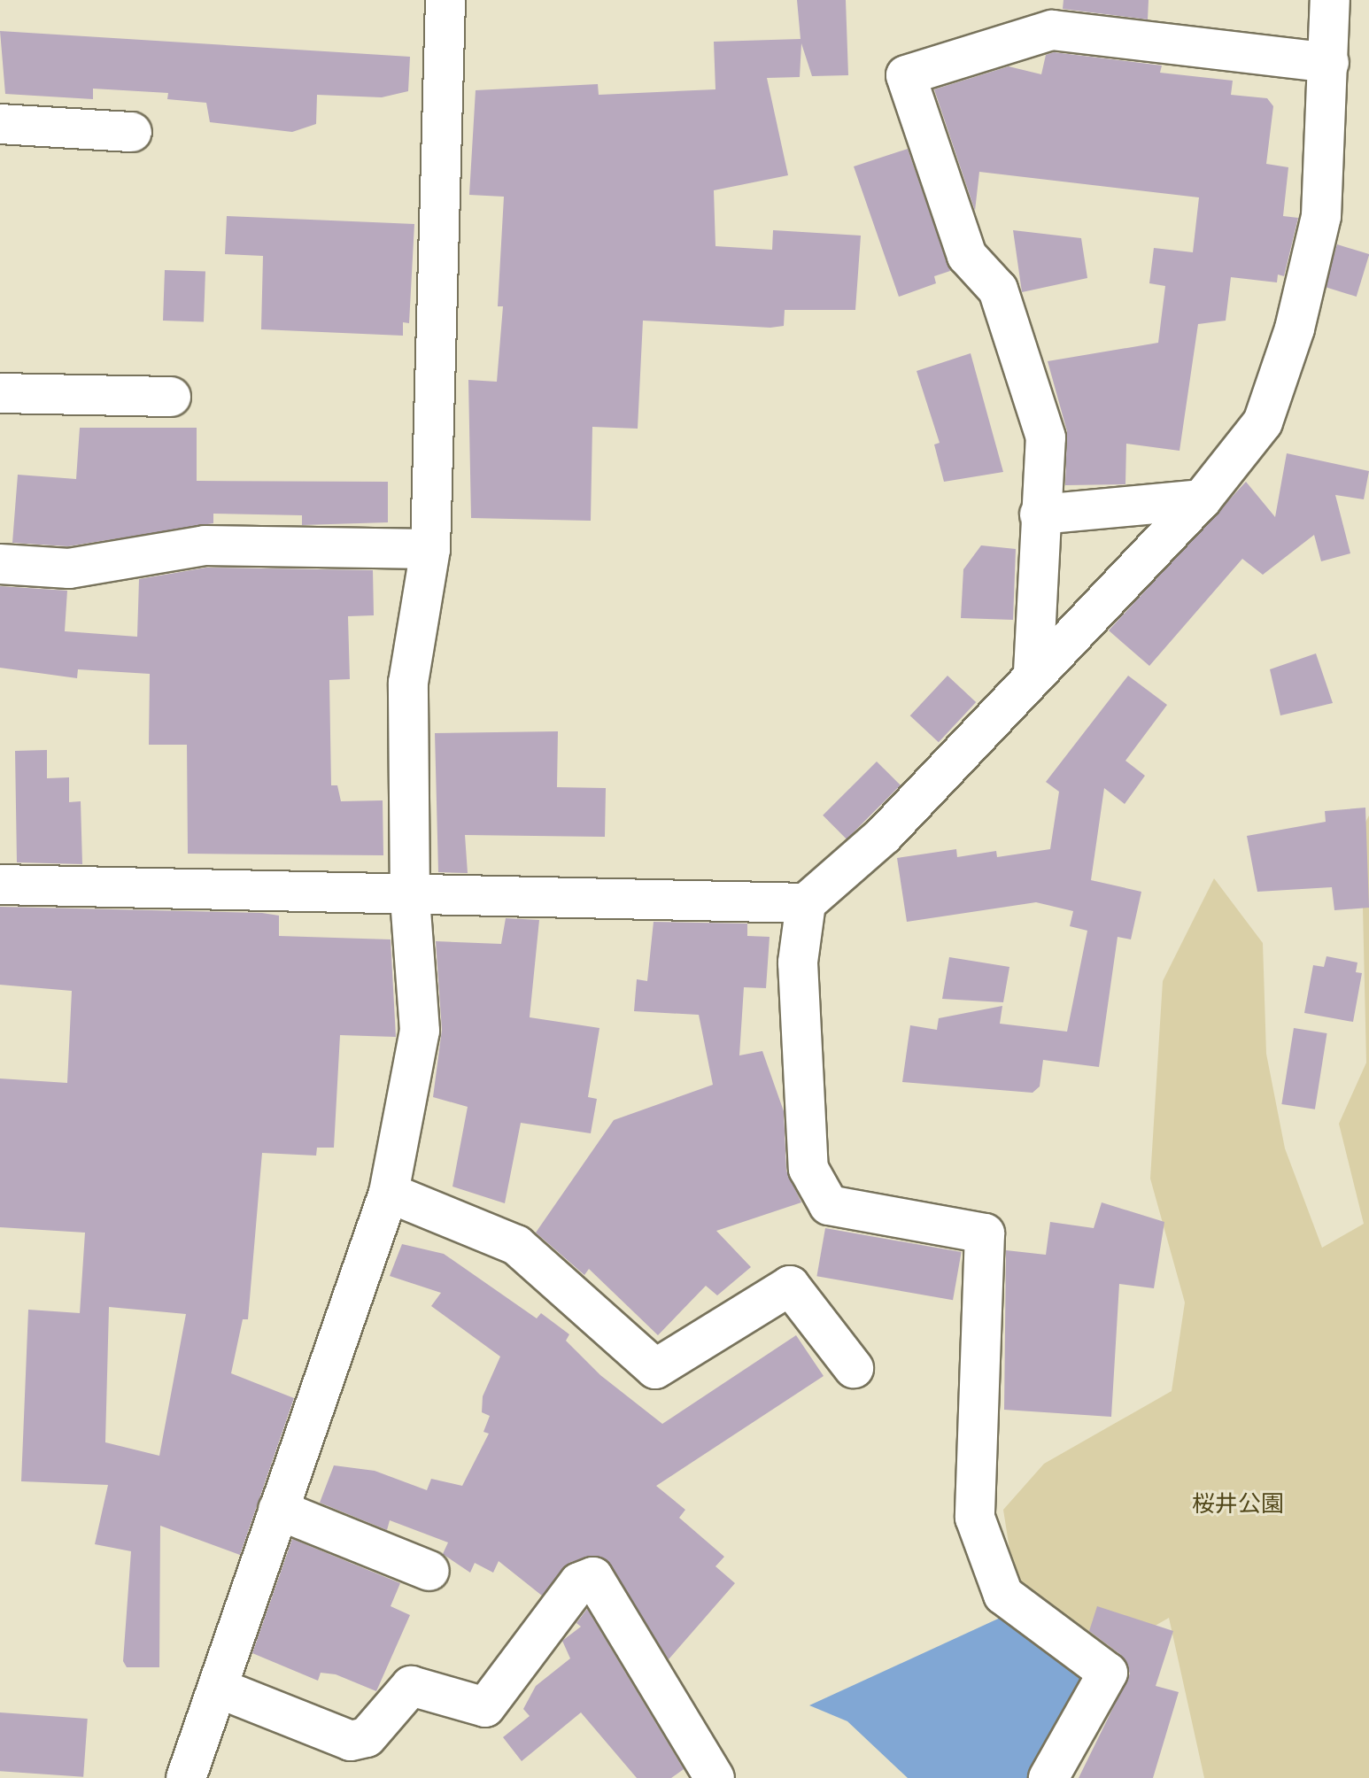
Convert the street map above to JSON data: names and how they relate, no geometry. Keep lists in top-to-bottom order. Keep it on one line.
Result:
{"parks":["桜井公園"]}
